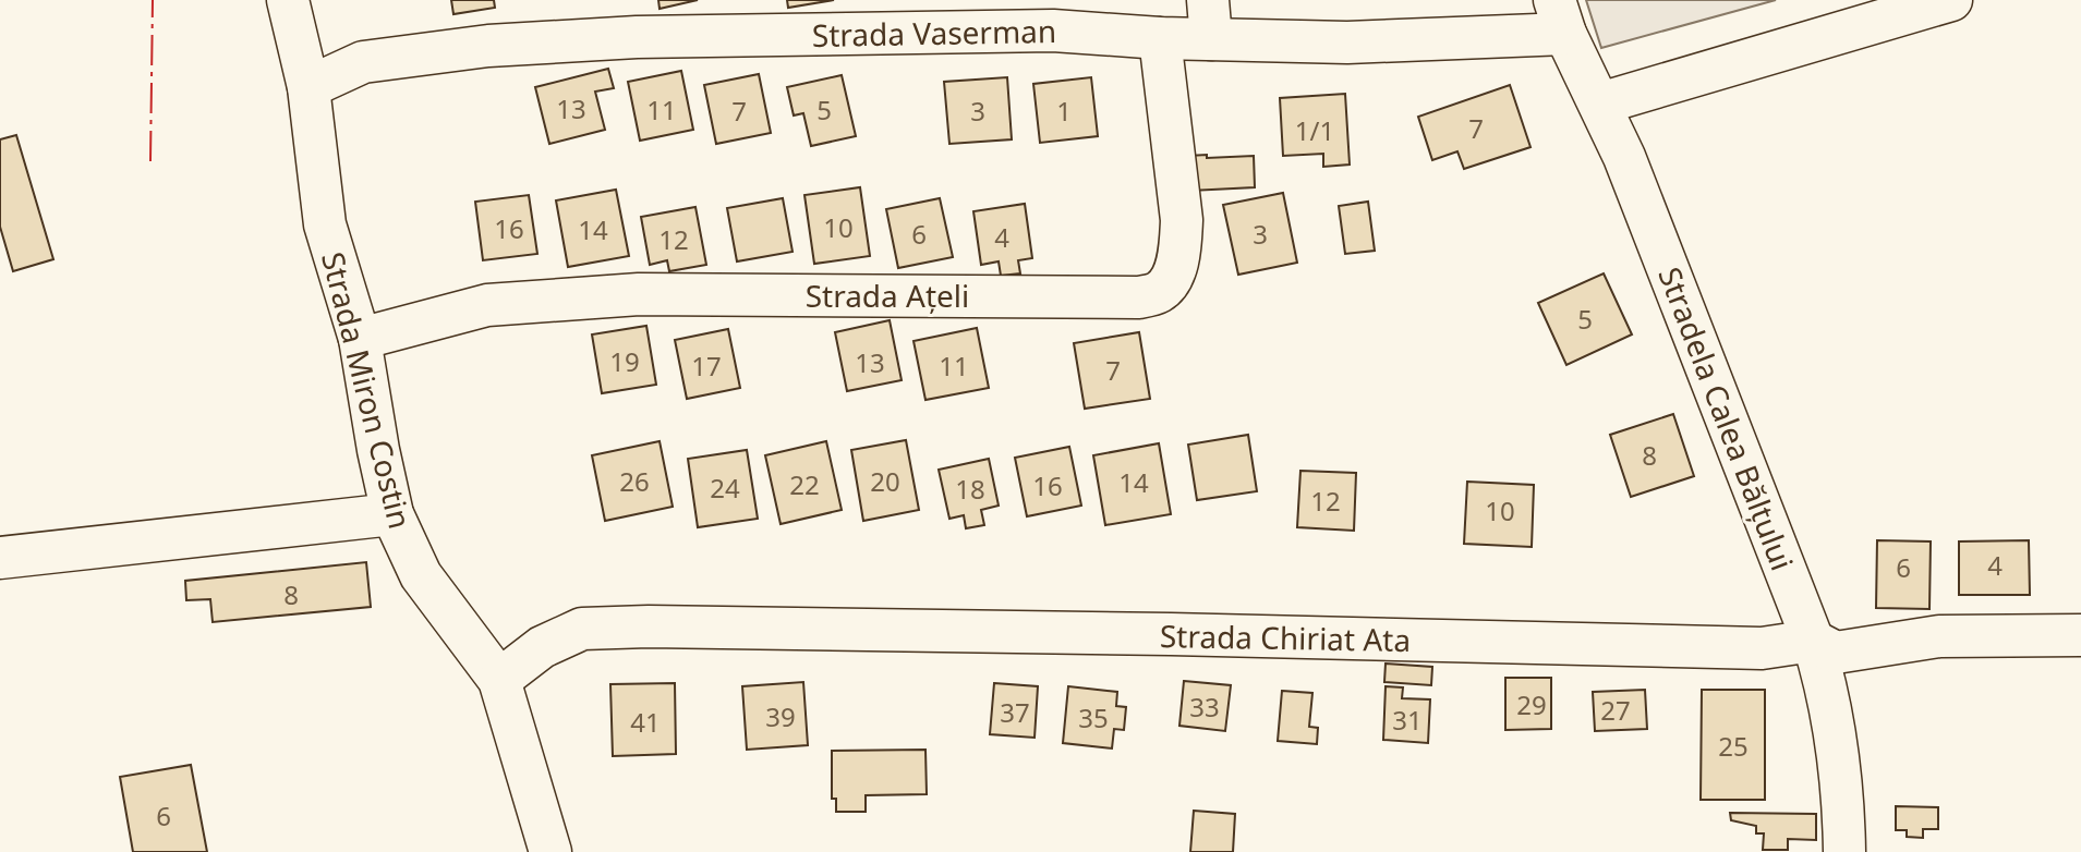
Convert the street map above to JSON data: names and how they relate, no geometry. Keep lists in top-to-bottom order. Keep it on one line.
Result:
{"streets":{"street":["Strada Vaserman","Strada Ațeli","Strada Miron Costin","Stradela Calea Bălțului","Strada Chiriat Ata"]},"crossings":[["Strada Vaserman","Strada Ațeli"],["Strada Vaserman","Strada Miron Costin"],["Strada Vaserman","Stradela Calea Bălțului"],["Strada Ațeli","Strada Miron Costin"],["Strada Miron Costin","Strada Chiriat Ata"],["Stradela Calea Bălțului","Strada Chiriat Ata"]],"house_numbers":["13","11","5","7","3","1","7","1/1","10","16","14","6","3","4","12","5","19","13","17","11","7","8","26","20","14","22","16","24","18","12","10","4","6","8","29","33","27","37","39","35","31","41","25","6"]}
